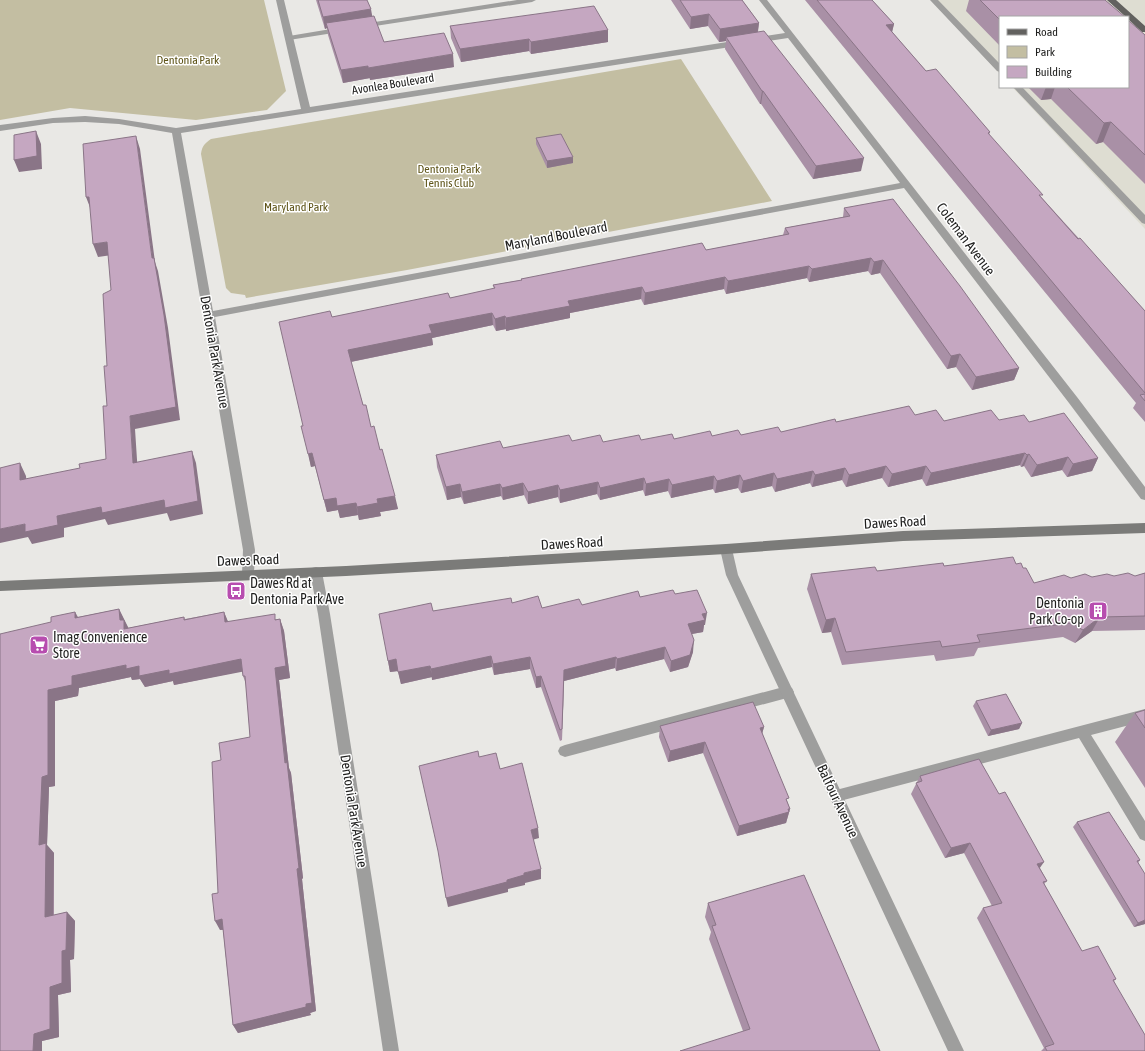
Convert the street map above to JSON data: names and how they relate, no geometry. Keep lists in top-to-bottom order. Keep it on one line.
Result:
{"streets":{"street":["Avonlea Boulevard","Maryland Boulevard","Coleman Avenue","Dentonia Park Avenue","Dawes Road","Balfour Avenue"]},"crossings":[["Avonlea Boulevard","Coleman Avenue"],["Avonlea Boulevard","Dentonia Park Avenue"],["Maryland Boulevard","Coleman Avenue"],["Maryland Boulevard","Dentonia Park Avenue"],["Dentonia Park Avenue","Dawes Road"],["Dawes Road","Balfour Avenue"]],"parks":["Dentonia Park","Dentonia Park Tennis Club","Maryland Park"],"places":{"bus stop":["Dawes Rd at Dentonia Park Ave"],"building":["Dentonia Park Co-op"],"supermarket":["Imag Convenience Store"]},"legend":["Road","Park","Building"]}
